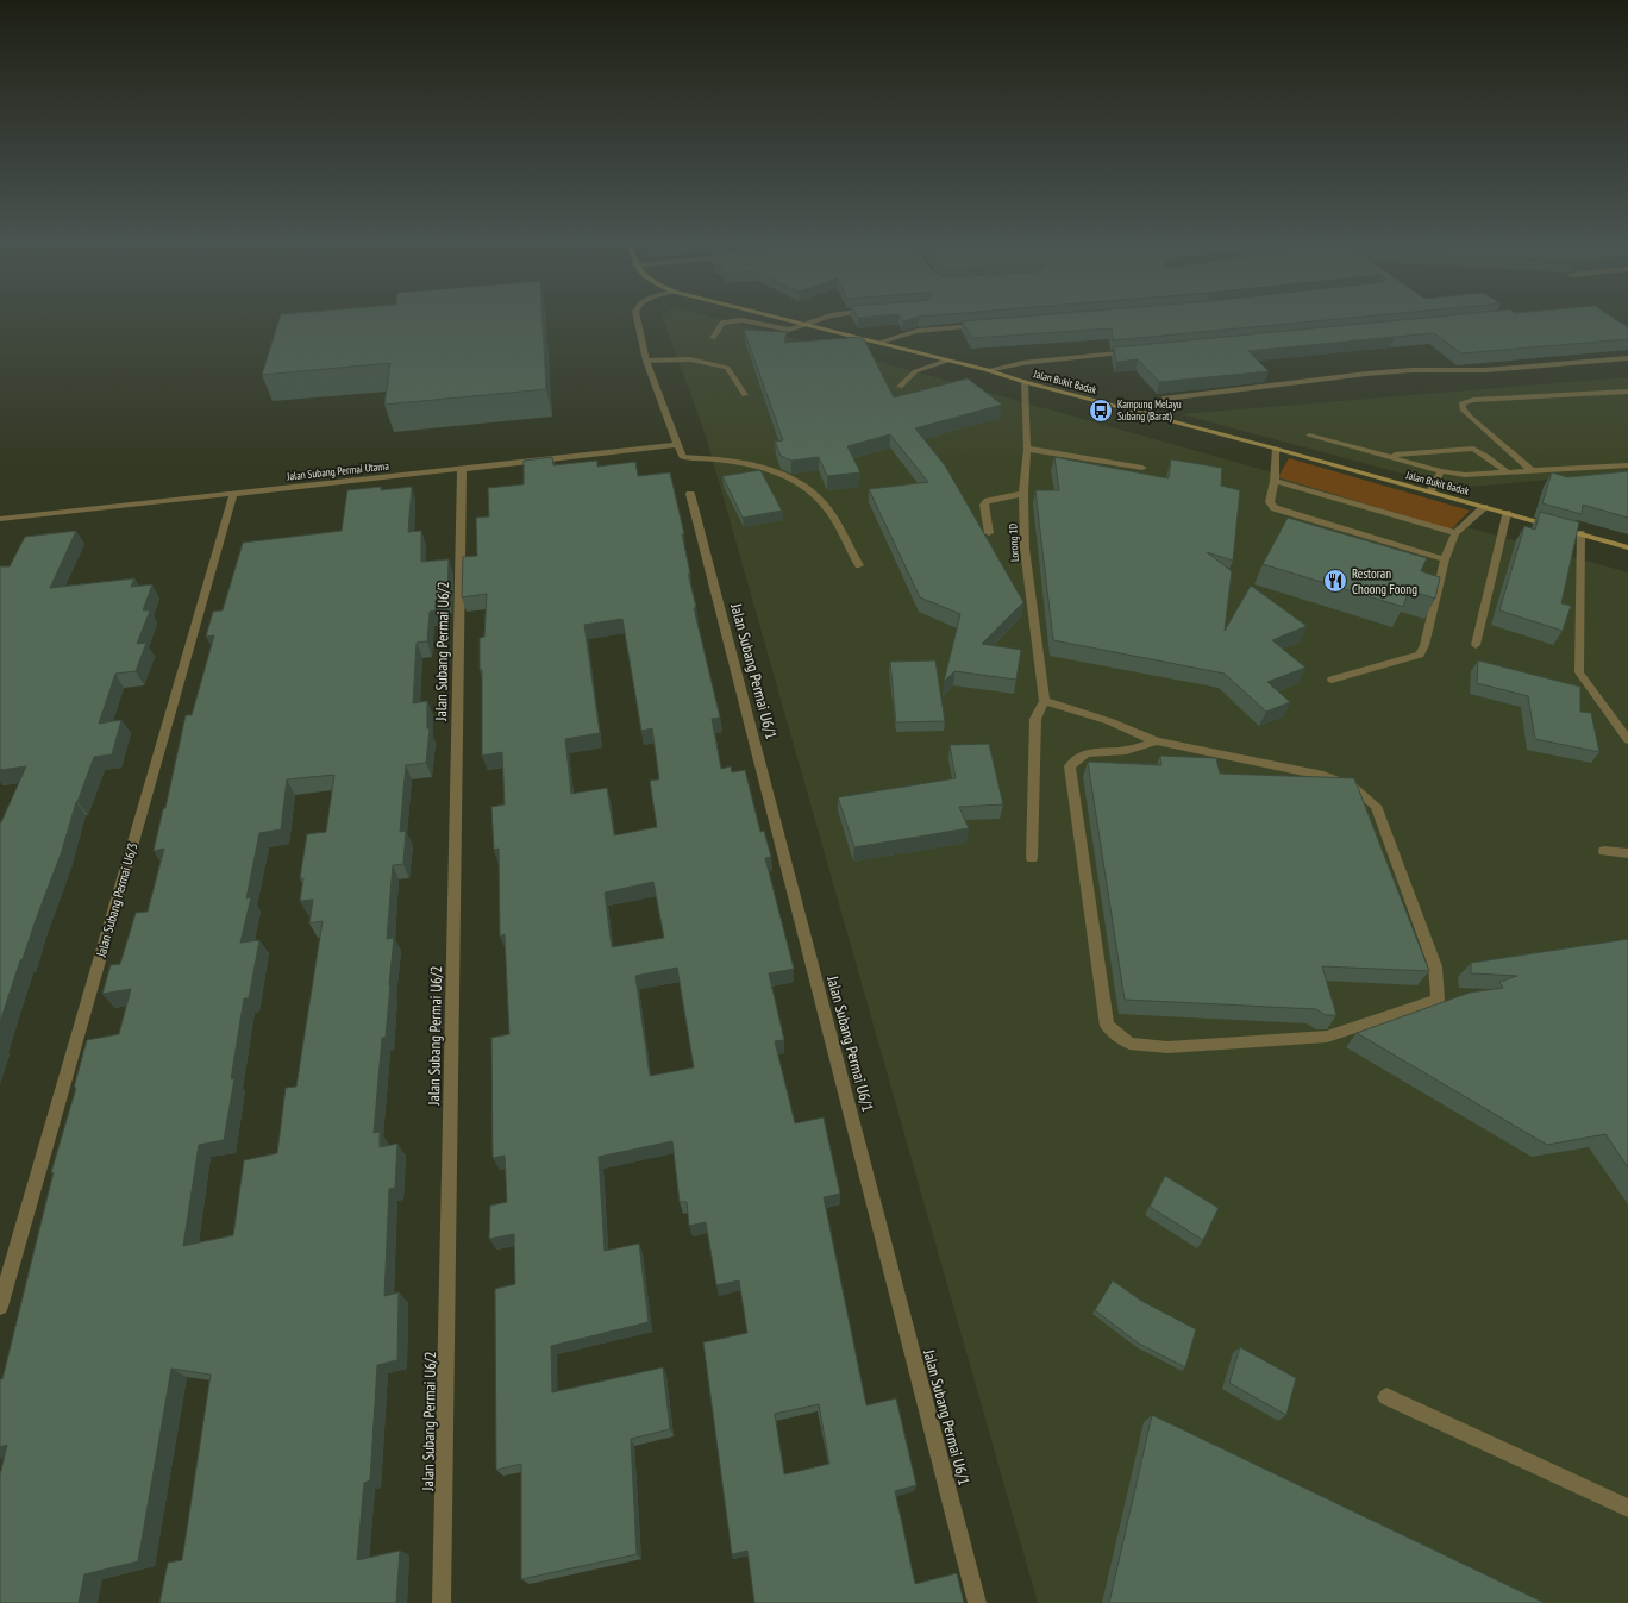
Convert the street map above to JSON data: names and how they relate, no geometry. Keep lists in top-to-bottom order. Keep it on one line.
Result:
{"streets":{"main road":["Jalan Bukit Badak"],"street":["Jalan Subang Permai Utama","Lorong 1D","Jalan Subang Permai U6/2","Jalan Subang Permai U6/1","Jalan Subang Permai U6/3"]},"crossings":[["Jalan Bukit Badak","Lorong 1D"],["Jalan Subang Permai Utama","Jalan Subang Permai U6/2"],["Jalan Subang Permai Utama","Jalan Subang Permai U6/3"]],"places":{"bus stop":["Kampung Melayu Subang (Barat)"],"restaurant":["Restoran Choong Foong"]}}
